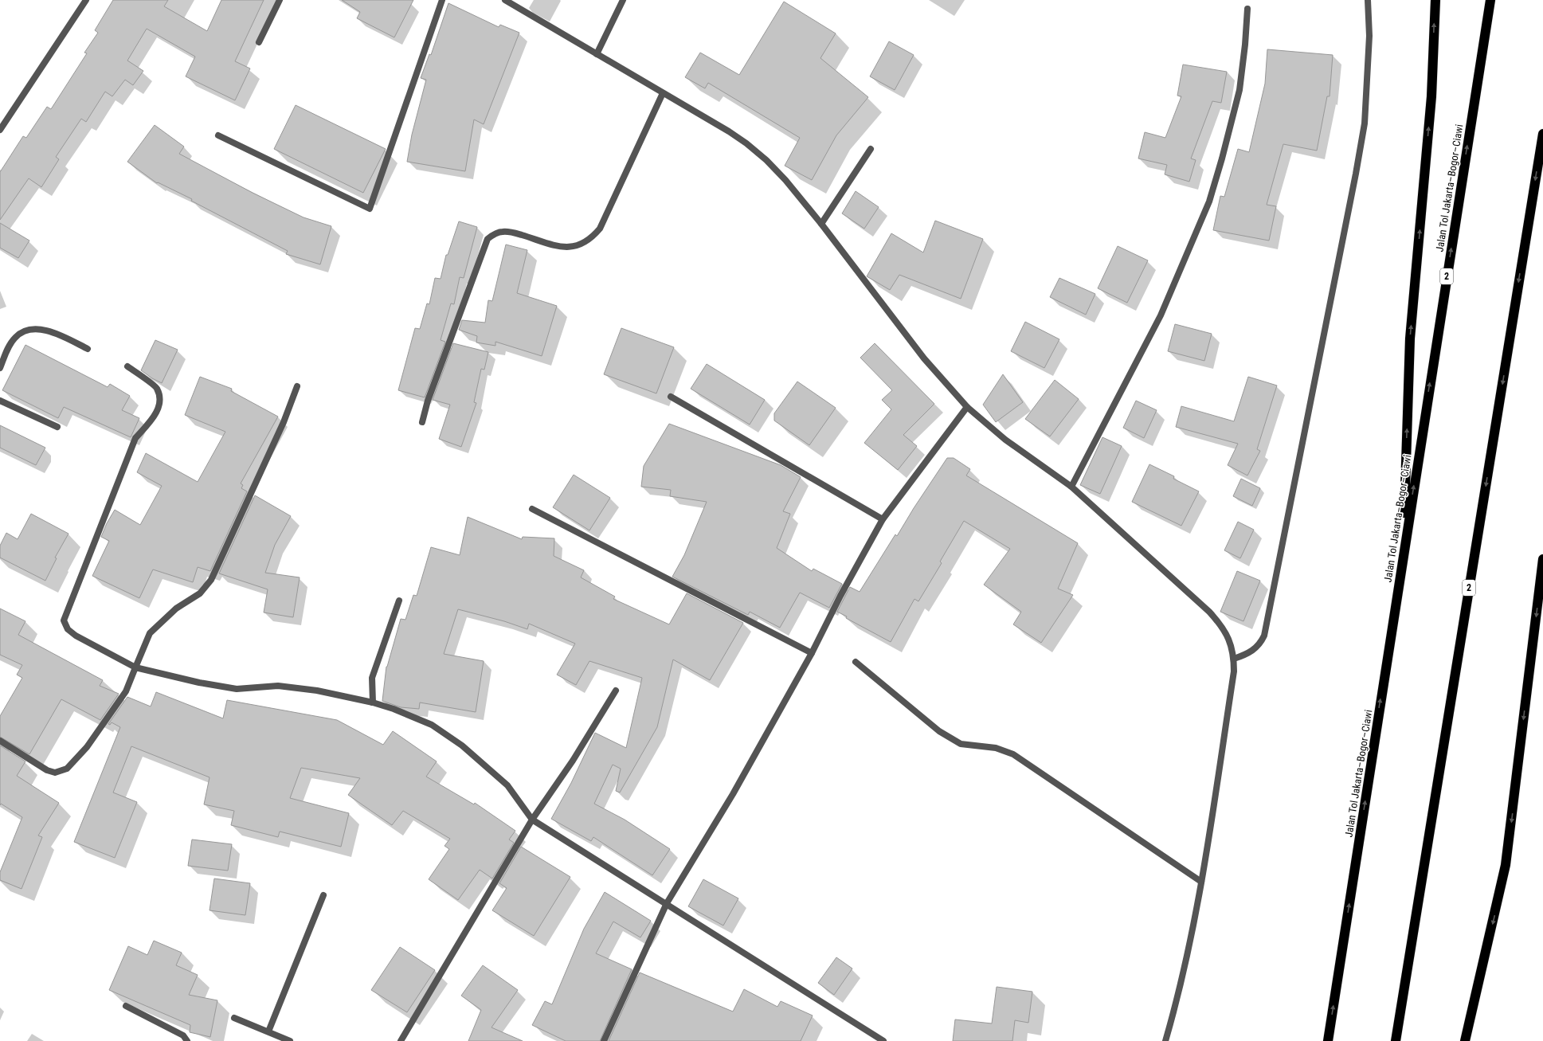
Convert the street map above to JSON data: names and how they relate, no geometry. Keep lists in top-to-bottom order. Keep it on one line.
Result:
{"streets":{"highway":["Jalan Tol Jakarta–Bogor–Ciawi","2"]}}
